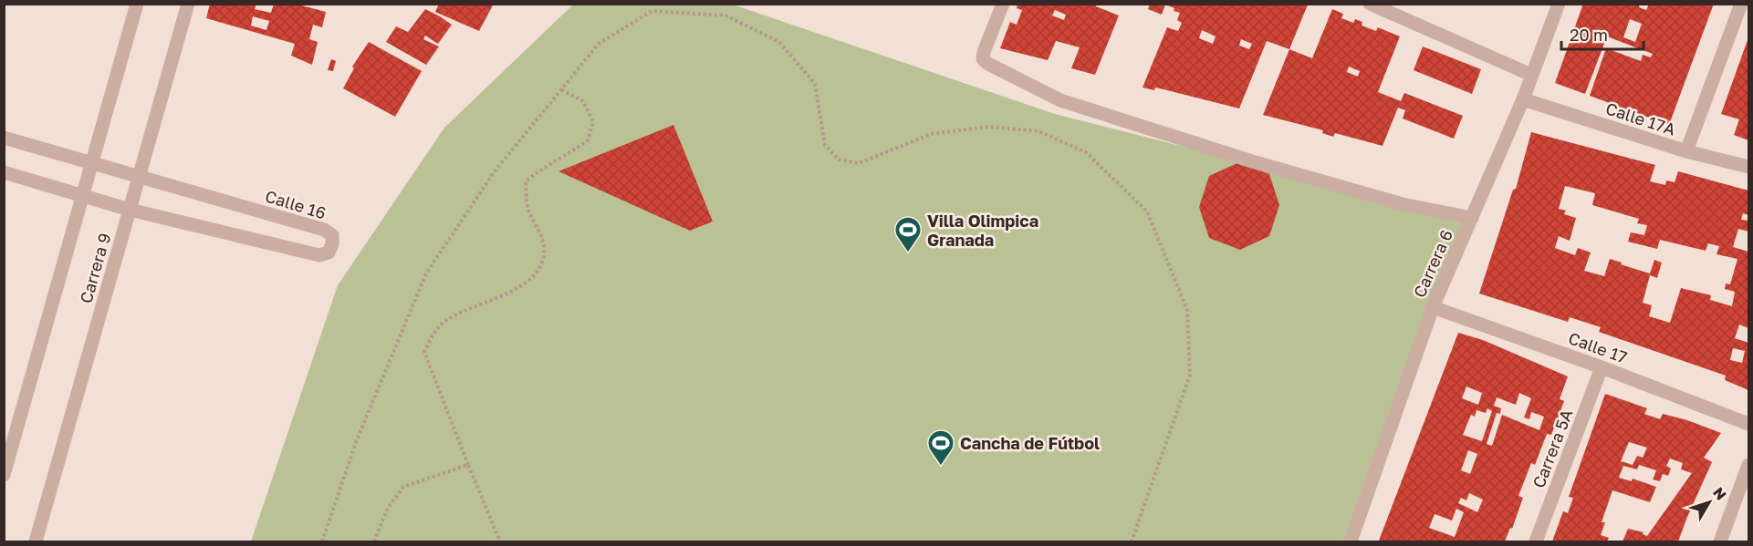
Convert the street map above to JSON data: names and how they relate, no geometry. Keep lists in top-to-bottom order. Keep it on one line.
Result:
{"streets":{"street":["Calle 17A","Calle 16","Carrera 6","Carrera 9","Calle 17","Carrera 5A"]},"crossings":[["Calle 17A","Carrera 6"],["Calle 16","Carrera 9"],["Carrera 6","Calle 17"],["Calle 17","Carrera 5A"]],"places":{"sports":["Villa Olimpica Granada","Cancha de Fútbol"]},"scale_bar":"20 m","north":"top right"}
